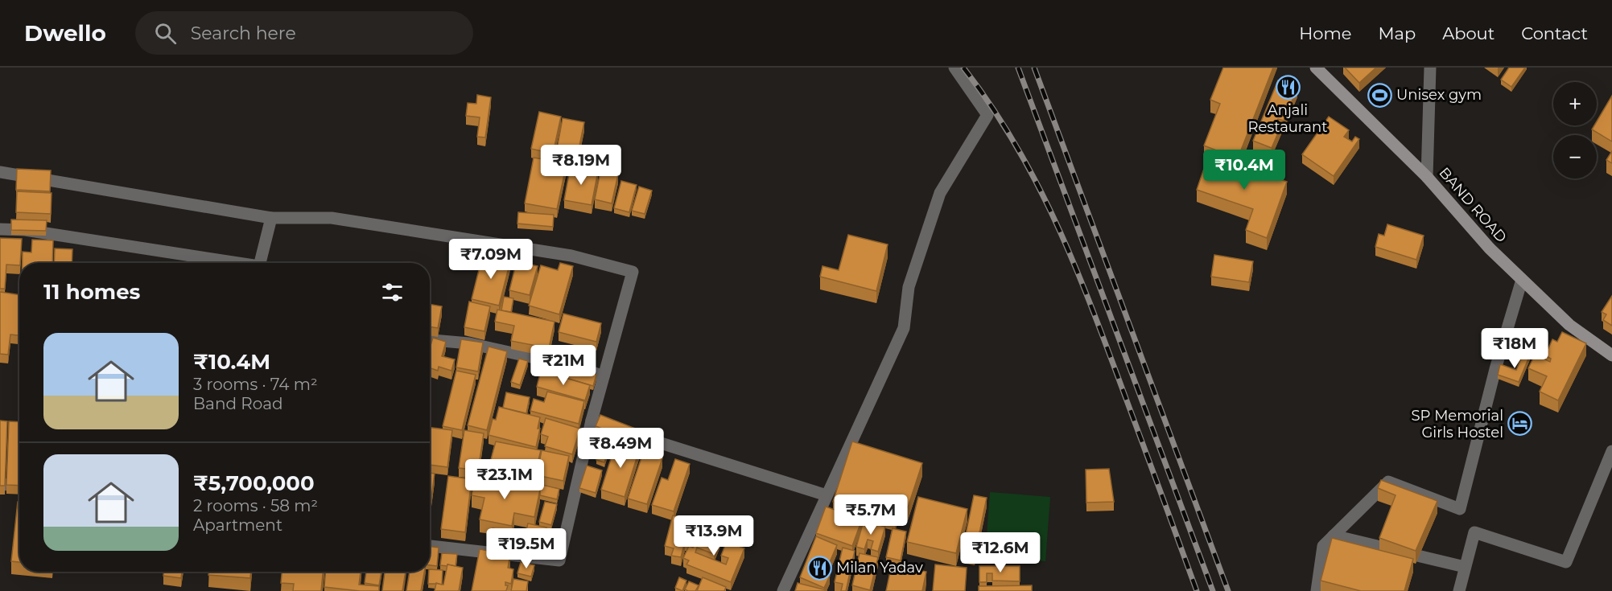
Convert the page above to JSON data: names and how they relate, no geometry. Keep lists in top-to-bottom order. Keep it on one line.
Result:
{"streets":{"main road":["BAND ROAD"]},"places":{"restaurant":["Anjali Restaurant","Milan Yadav"],"sports":["Unisex gym"],"hotel":["SP Memorial Girls Hostel"]},"page":{"header":"Dwello","search":"Search here","nav":["Home","Map","About","Contact"],"map_buttons":["+","−"],"price":["₹8.19M","₹10.4M","₹7.09M","₹18M","₹21M","₹8.49M","₹23.1M","₹5.7M","₹13.9M","₹19.5M","₹12.6M"],"heading":"11 homes","list":[{"name":"₹10.4M","note":"3 rooms · 74 m² · Band Road"},{"name":"₹5,700,000","note":"2 rooms · 58 m² · Apartment"}]}}
